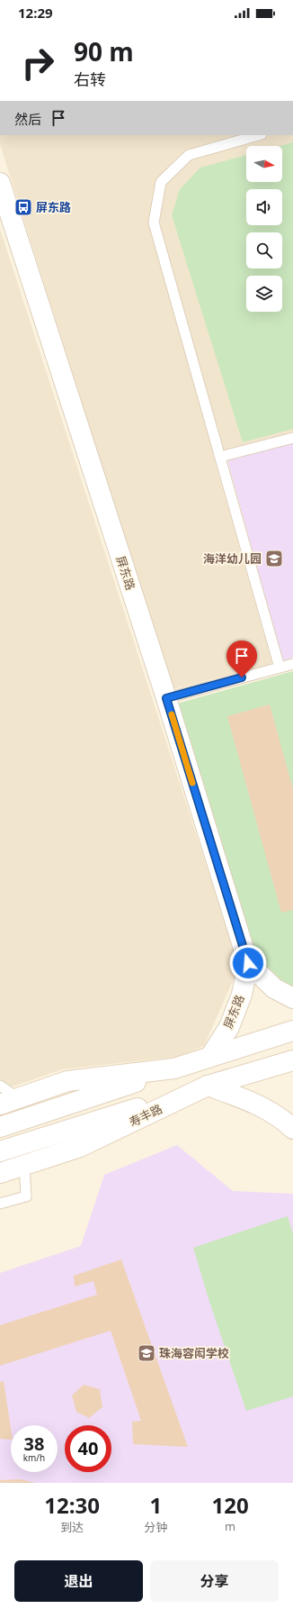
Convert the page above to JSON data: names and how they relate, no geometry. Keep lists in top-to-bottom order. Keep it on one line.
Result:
{"streets":{"street":["屏东路","寿丰路"]},"places":{"bus stop":["屏东路"],"school or university":["海洋幼儿园","珠海容闳学校"]},"north":"right","page":{"status":"12:29","turn":["90 m","右转"],"then":"然后","speed":"38 km/h","limit":"40","eta":["12:30","到达","1","分钟","120","m"],"buttons":["退出","分享"]}}
